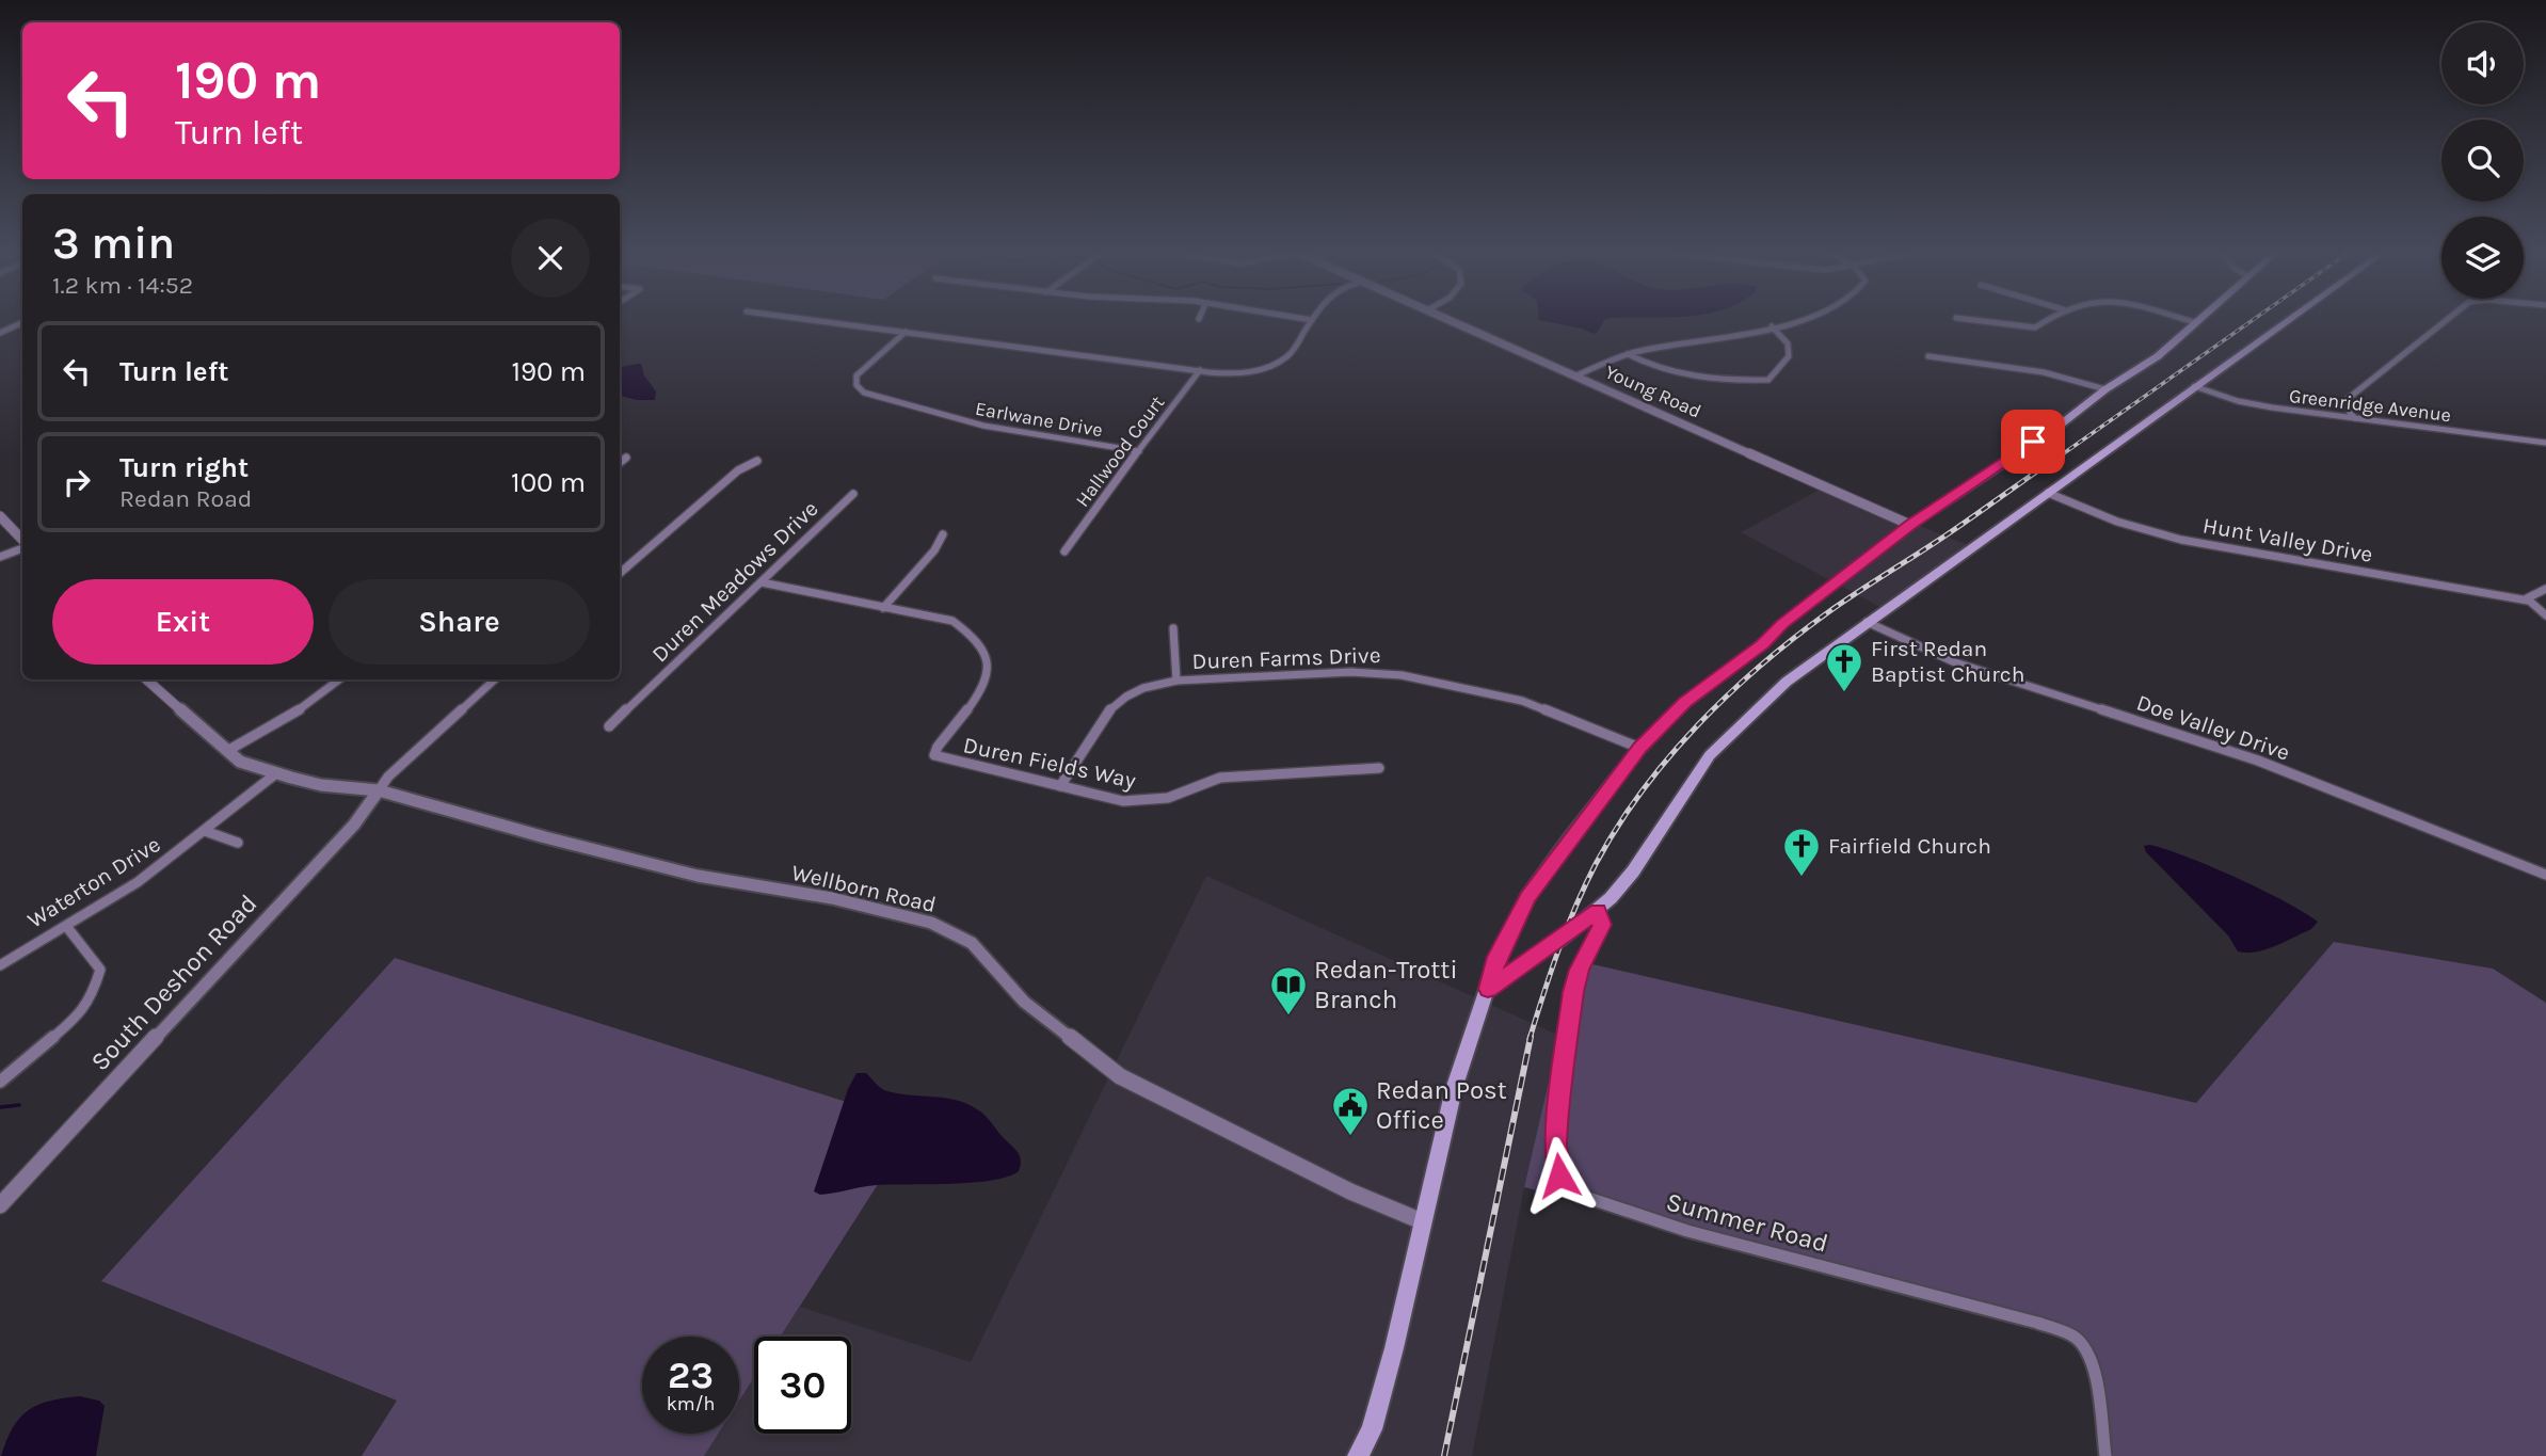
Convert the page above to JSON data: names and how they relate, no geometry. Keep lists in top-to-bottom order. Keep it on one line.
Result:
{"streets":{"street":["Young Road","Greenridge Avenue","Earlwane Drive","Hallwood Court","Hunt Valley Drive","Duren Meadows Drive","Duren Farms Drive","Doe Valley Drive","Duren Fields Way","Waterton Drive","Wellborn Road","South Deshon Road","Summer Road"]},"crossings":[["Earlwane Drive","Hallwood Court"],["Duren Meadows Drive","Duren Fields Way"],["Duren Farms Drive","Duren Fields Way"],["Waterton Drive","Wellborn Road"],["Wellborn Road","South Deshon Road"]],"places":{"church":["First Redan Baptist Church","Fairfield Church"],"library":["Redan-Trotti Branch"],"public building":["Redan Post Office"]},"page":{"turn":["190 m","Turn left"],"heading":["3 min","1.2 km · 14:52"],"list":[{"name":"Turn left","value":"190 m"},{"name":"Turn right","note":"Redan Road","value":"100 m"}],"buttons":["Exit","Share"],"speed":"23 km/h","limit":"30"}}
